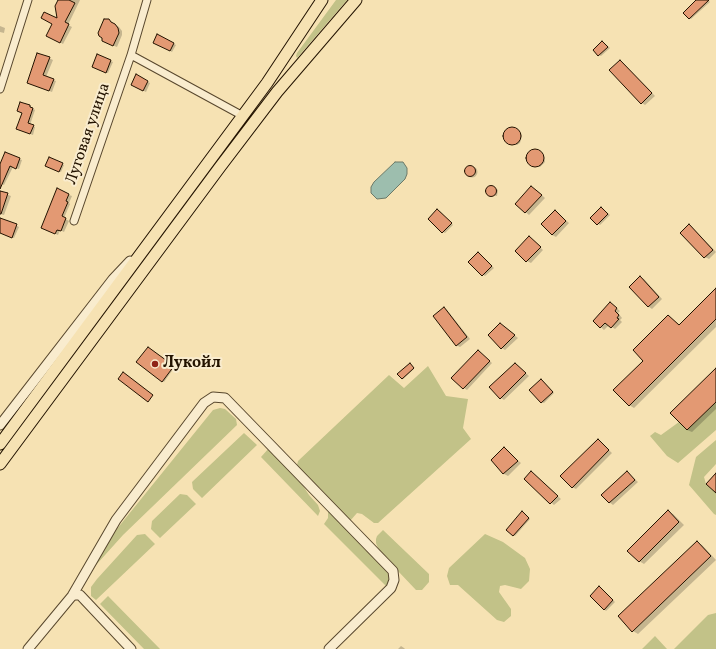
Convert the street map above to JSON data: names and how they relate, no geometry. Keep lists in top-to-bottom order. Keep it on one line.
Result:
{"streets":{"street":["Луговая улица"]},"places":["Лукойл"]}
